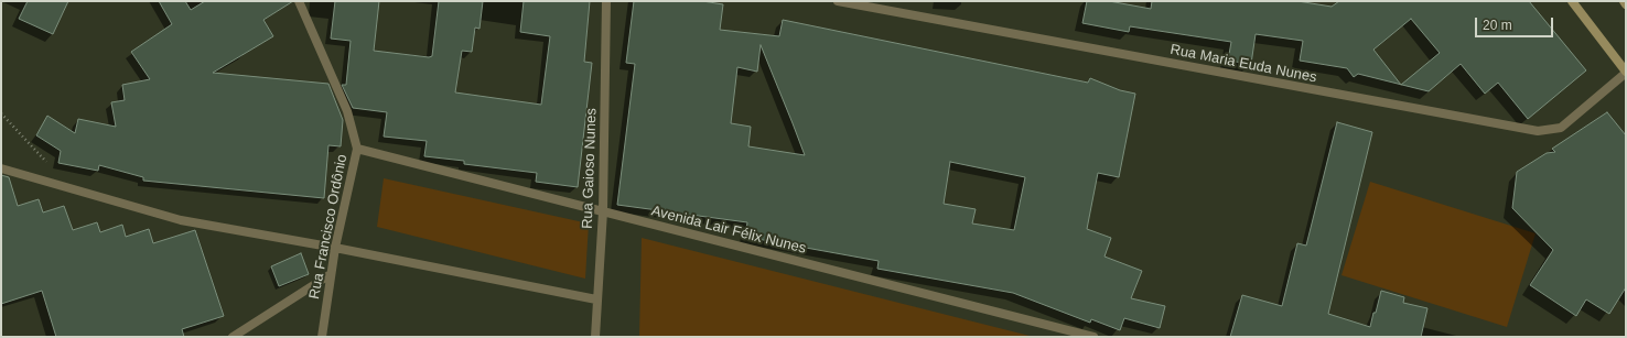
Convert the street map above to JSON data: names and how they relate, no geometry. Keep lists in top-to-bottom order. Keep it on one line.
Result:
{"streets":{"street":["Rua Maria Euda Nunes","Rua Gaioso Nunes","Rua Francisco Ordônio","Avenida Lair Félix Nunes"]},"crossings":[["Rua Gaioso Nunes","Avenida Lair Félix Nunes"],["Rua Francisco Ordônio","Avenida Lair Félix Nunes"]],"scale_bar":"20 m"}
